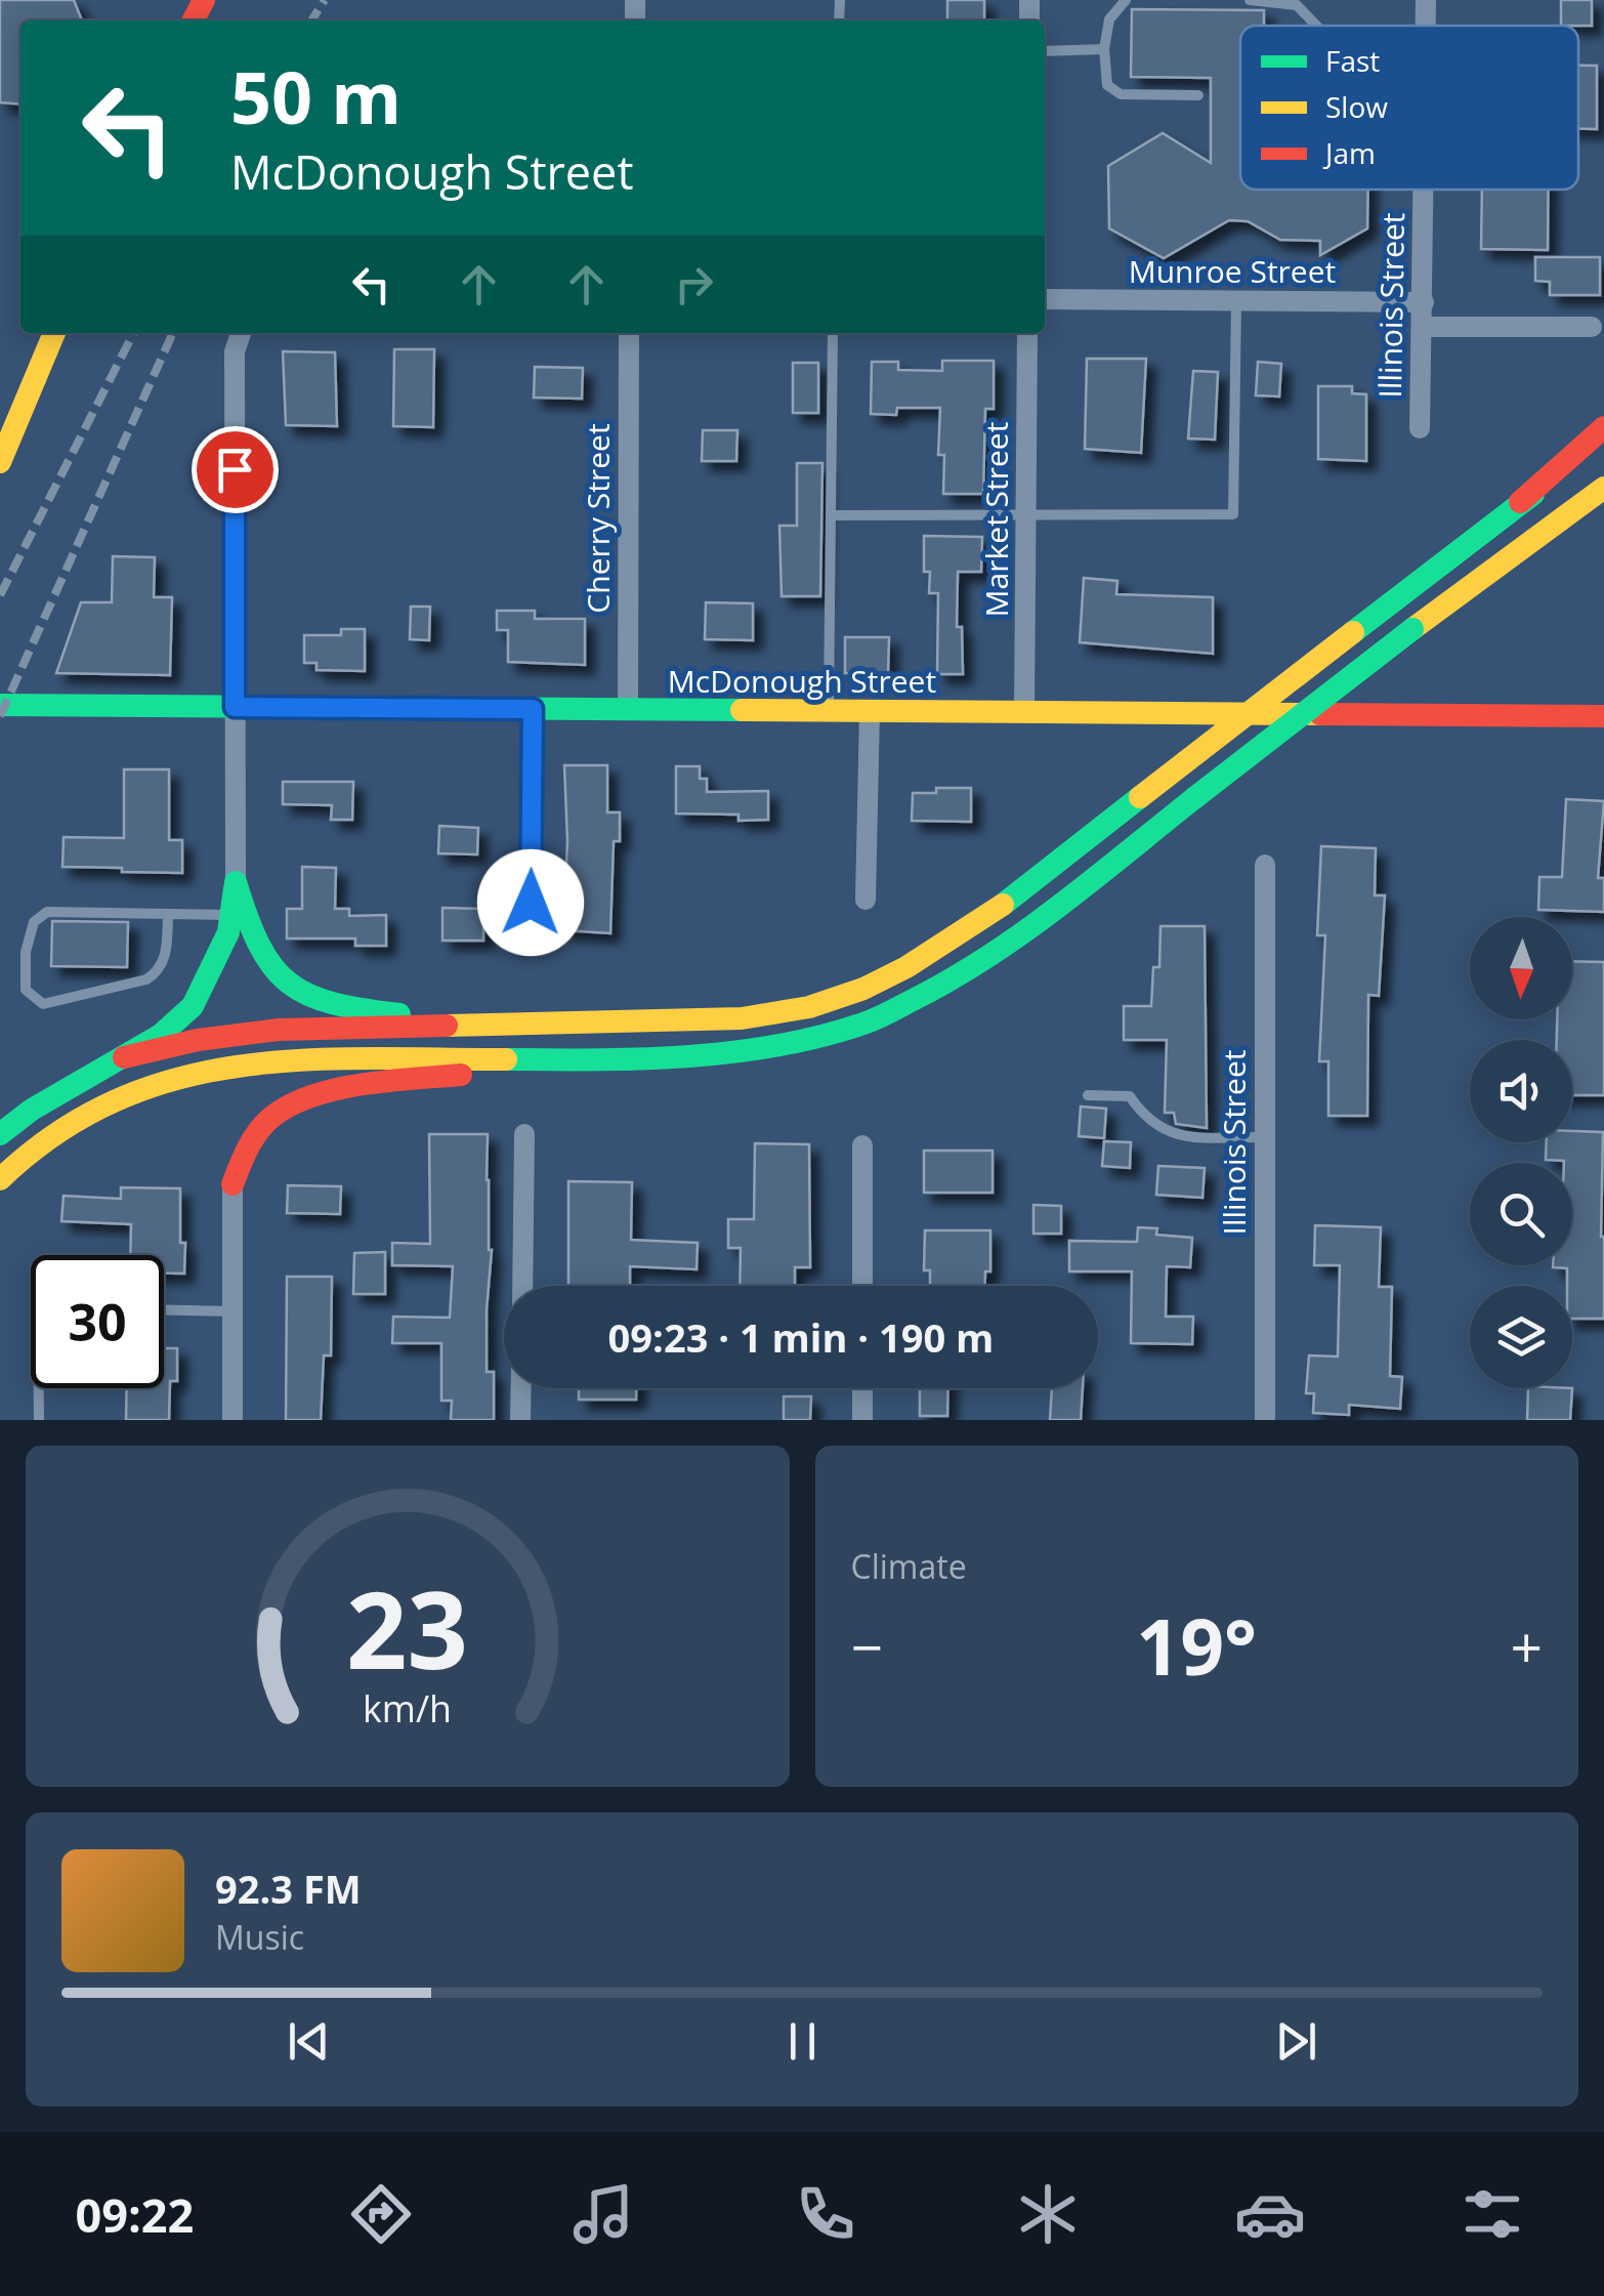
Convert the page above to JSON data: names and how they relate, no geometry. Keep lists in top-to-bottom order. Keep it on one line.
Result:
{"streets":{"main road":["McDonough Street"],"street":["Munroe Street","Illinois Street","Cherry Street","Market Street"]},"crossings":[["Munroe Street","Illinois Street"],["Cherry Street","McDonough Street"],["Market Street","McDonough Street"]],"legend":["Fast","Slow","Jam"],"north":"bottom","page":{"turn":["50 m","McDonough Street"],"limit":"30","trip":"09:23 · 1 min · 190 m","tile":"Climate","heat":["−","19°","+"],"song":["92.3 FM","Music"],"tabs":"09:22","gauge":["23","km/h"]}}
